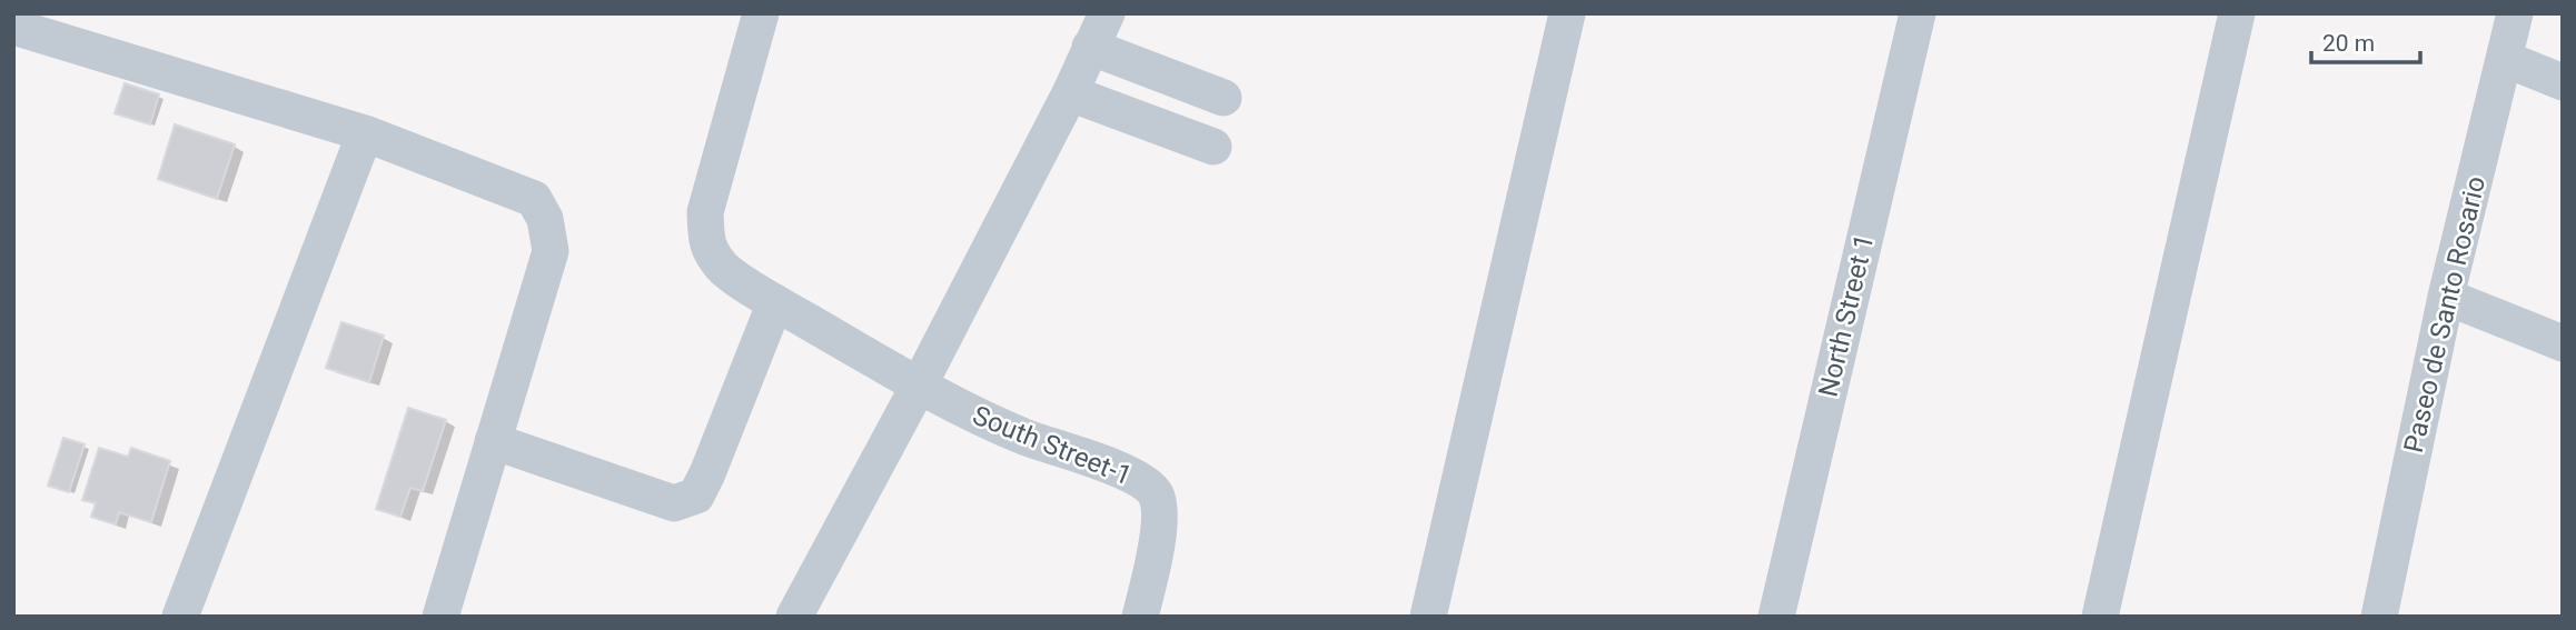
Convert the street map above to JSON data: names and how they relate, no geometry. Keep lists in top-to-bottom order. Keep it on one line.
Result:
{"streets":{"street":["Paseo de Santo Rosario","North Street 1","South Street-1"]},"scale_bar":"20 m"}
